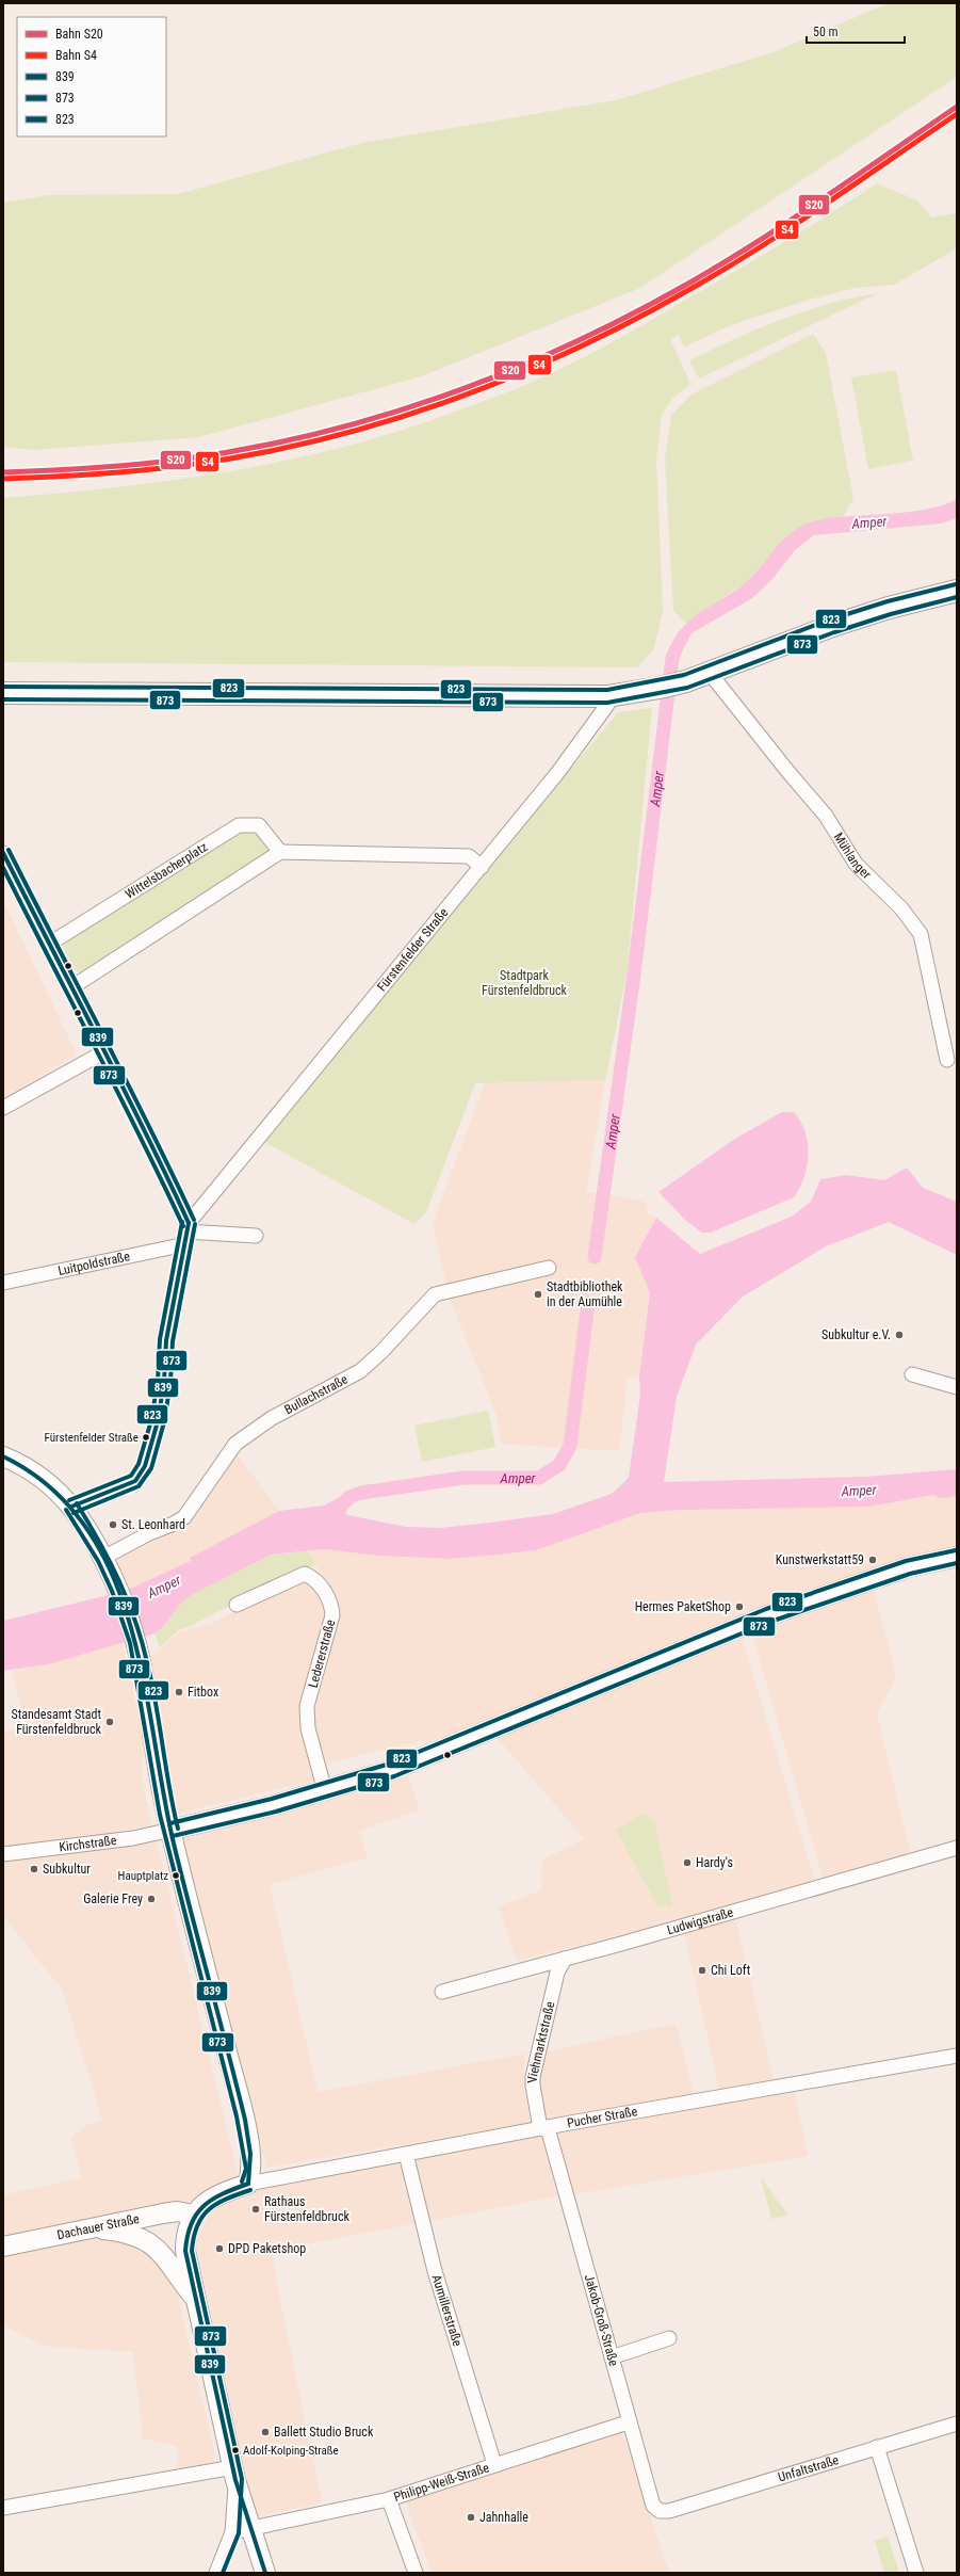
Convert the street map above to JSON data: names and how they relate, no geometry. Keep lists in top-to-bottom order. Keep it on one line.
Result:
{"streets":{"street":["Mühlanger","Wittelsbacherplatz","Fürstenfelder Straße","Luitpoldstraße","Bullachstraße","Ledererstraße","Kirchstraße","Ludwigstraße","Viehmarktstraße","Pucher Straße","Dachauer Straße","Aumillerstraße","Jakob-Groß-Straße","Unfaltstraße","Philipp-Weiß-Straße"]},"crossings":[["Fürstenfelder Straße","Luitpoldstraße"],["Ludwigstraße","Viehmarktstraße"],["Viehmarktstraße","Pucher Straße"],["Viehmarktstraße","Jakob-Groß-Straße"],["Pucher Straße","Aumillerstraße"],["Pucher Straße","Jakob-Groß-Straße"],["Aumillerstraße","Philipp-Weiß-Straße"],["Jakob-Groß-Straße","Unfaltstraße"],["Jakob-Groß-Straße","Philipp-Weiß-Straße"]],"water":["Amper"],"parks":["Stadtpark Fürstenfeldbruck"],"places":["Stadtbibliothek in der Aumühle","Subkultur e.V.","Fürstenfelder Straße","St. Leonhard","Kunstwerkstatt59","Hermes PaketShop","Fitbox","Standesamt Stadt Fürstenfeldbruck","Hardy's","Subkultur","Hauptplatz","Galerie Frey","Chi Loft","Rathaus Fürstenfeldbruck","DPD Paketshop","Ballett Studio Bruck","Adolf-Kolping-Straße","Jahnhalle"],"lines":["rail line S20","rail line S4","transit line 823","transit line 873","transit line 839"],"legend":["Bahn S20","Bahn S4","839","873","823"],"scale_bar":"50 m"}
